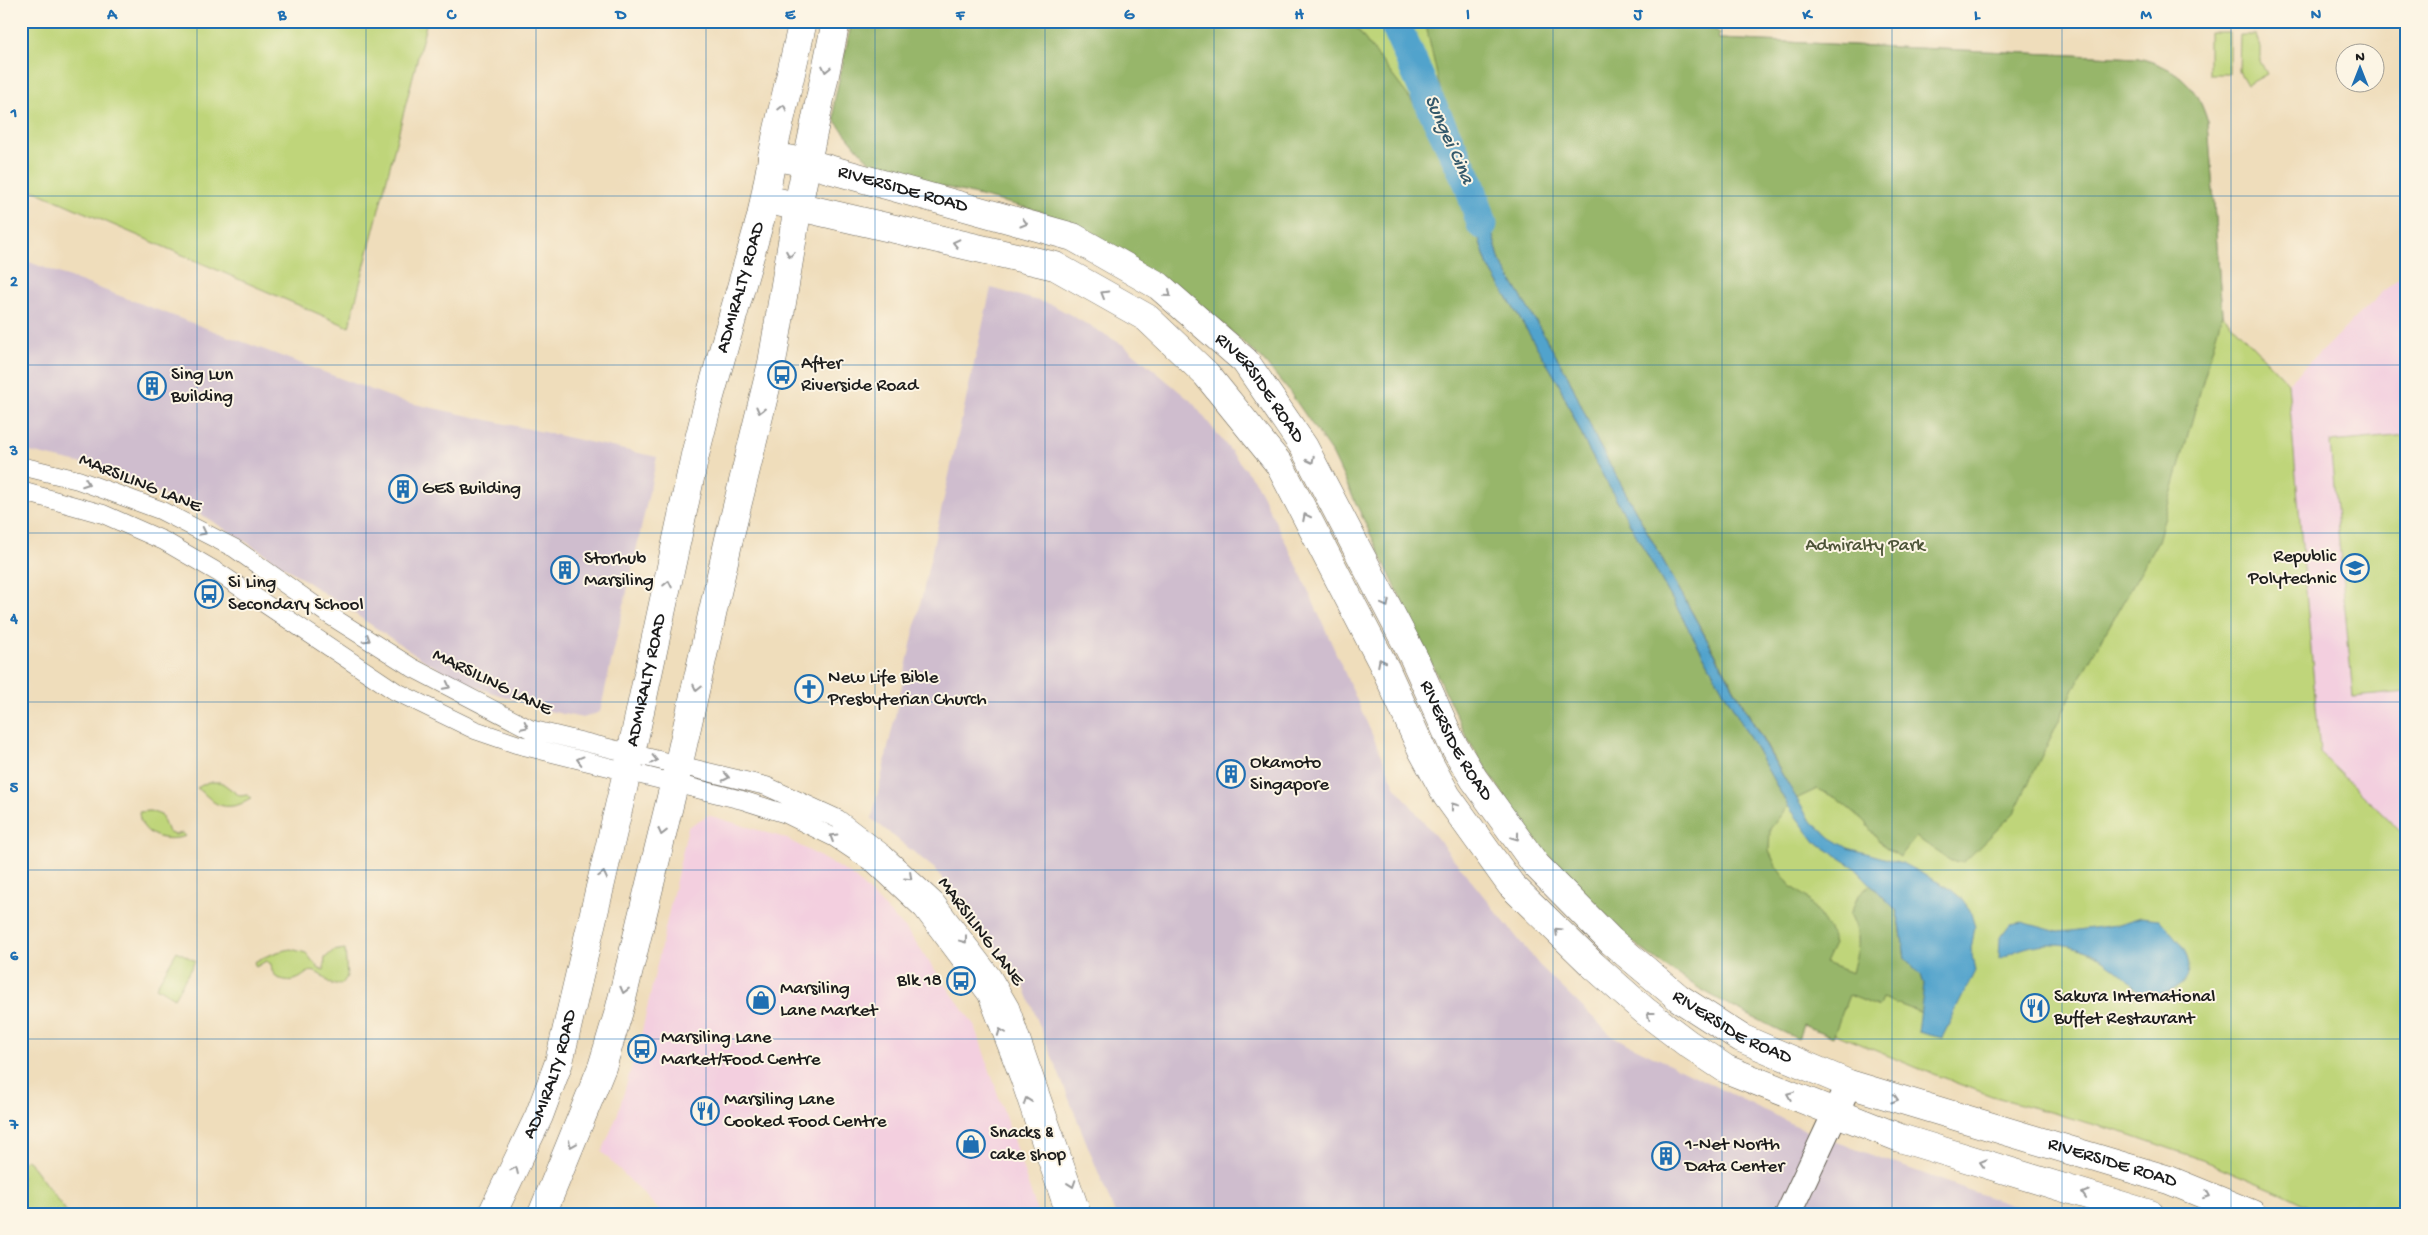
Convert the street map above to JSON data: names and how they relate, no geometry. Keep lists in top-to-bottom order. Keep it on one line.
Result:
{"streets":{"main road":["RIVERSIDE ROAD","ADMIRALTY ROAD"],"street":["MARSILING LANE"]},"crossings":[["RIVERSIDE ROAD","ADMIRALTY ROAD"],["ADMIRALTY ROAD","MARSILING LANE"]],"water":["Sungei Cina"],"parks":["Admiralty Park"],"places":{"bus stop":["After Riverside Road","Si Ling Secondary School","Blk 18","Marsiling Lane Market/Food Centre"],"building":["Sing Lun Building","GES Building","Storhub Marsiling","Okamoto Singapore","1-Net North Data Center"],"school or university":["Republic Polytechnic"],"church":["New Life Bible Presbyterian Church"],"shop":["Marsiling Lane Market","Snacks & cake shop"],"restaurant":["Sakura International Buffet Restaurant","Marsiling Lane Cooked Food Centre"]},"north":"top","grid":{"columns":["A","B","C","D","E","F","G","H","I","J","K","L","M","N"],"rows":["1","2","3","4","5","6","7"]}}
